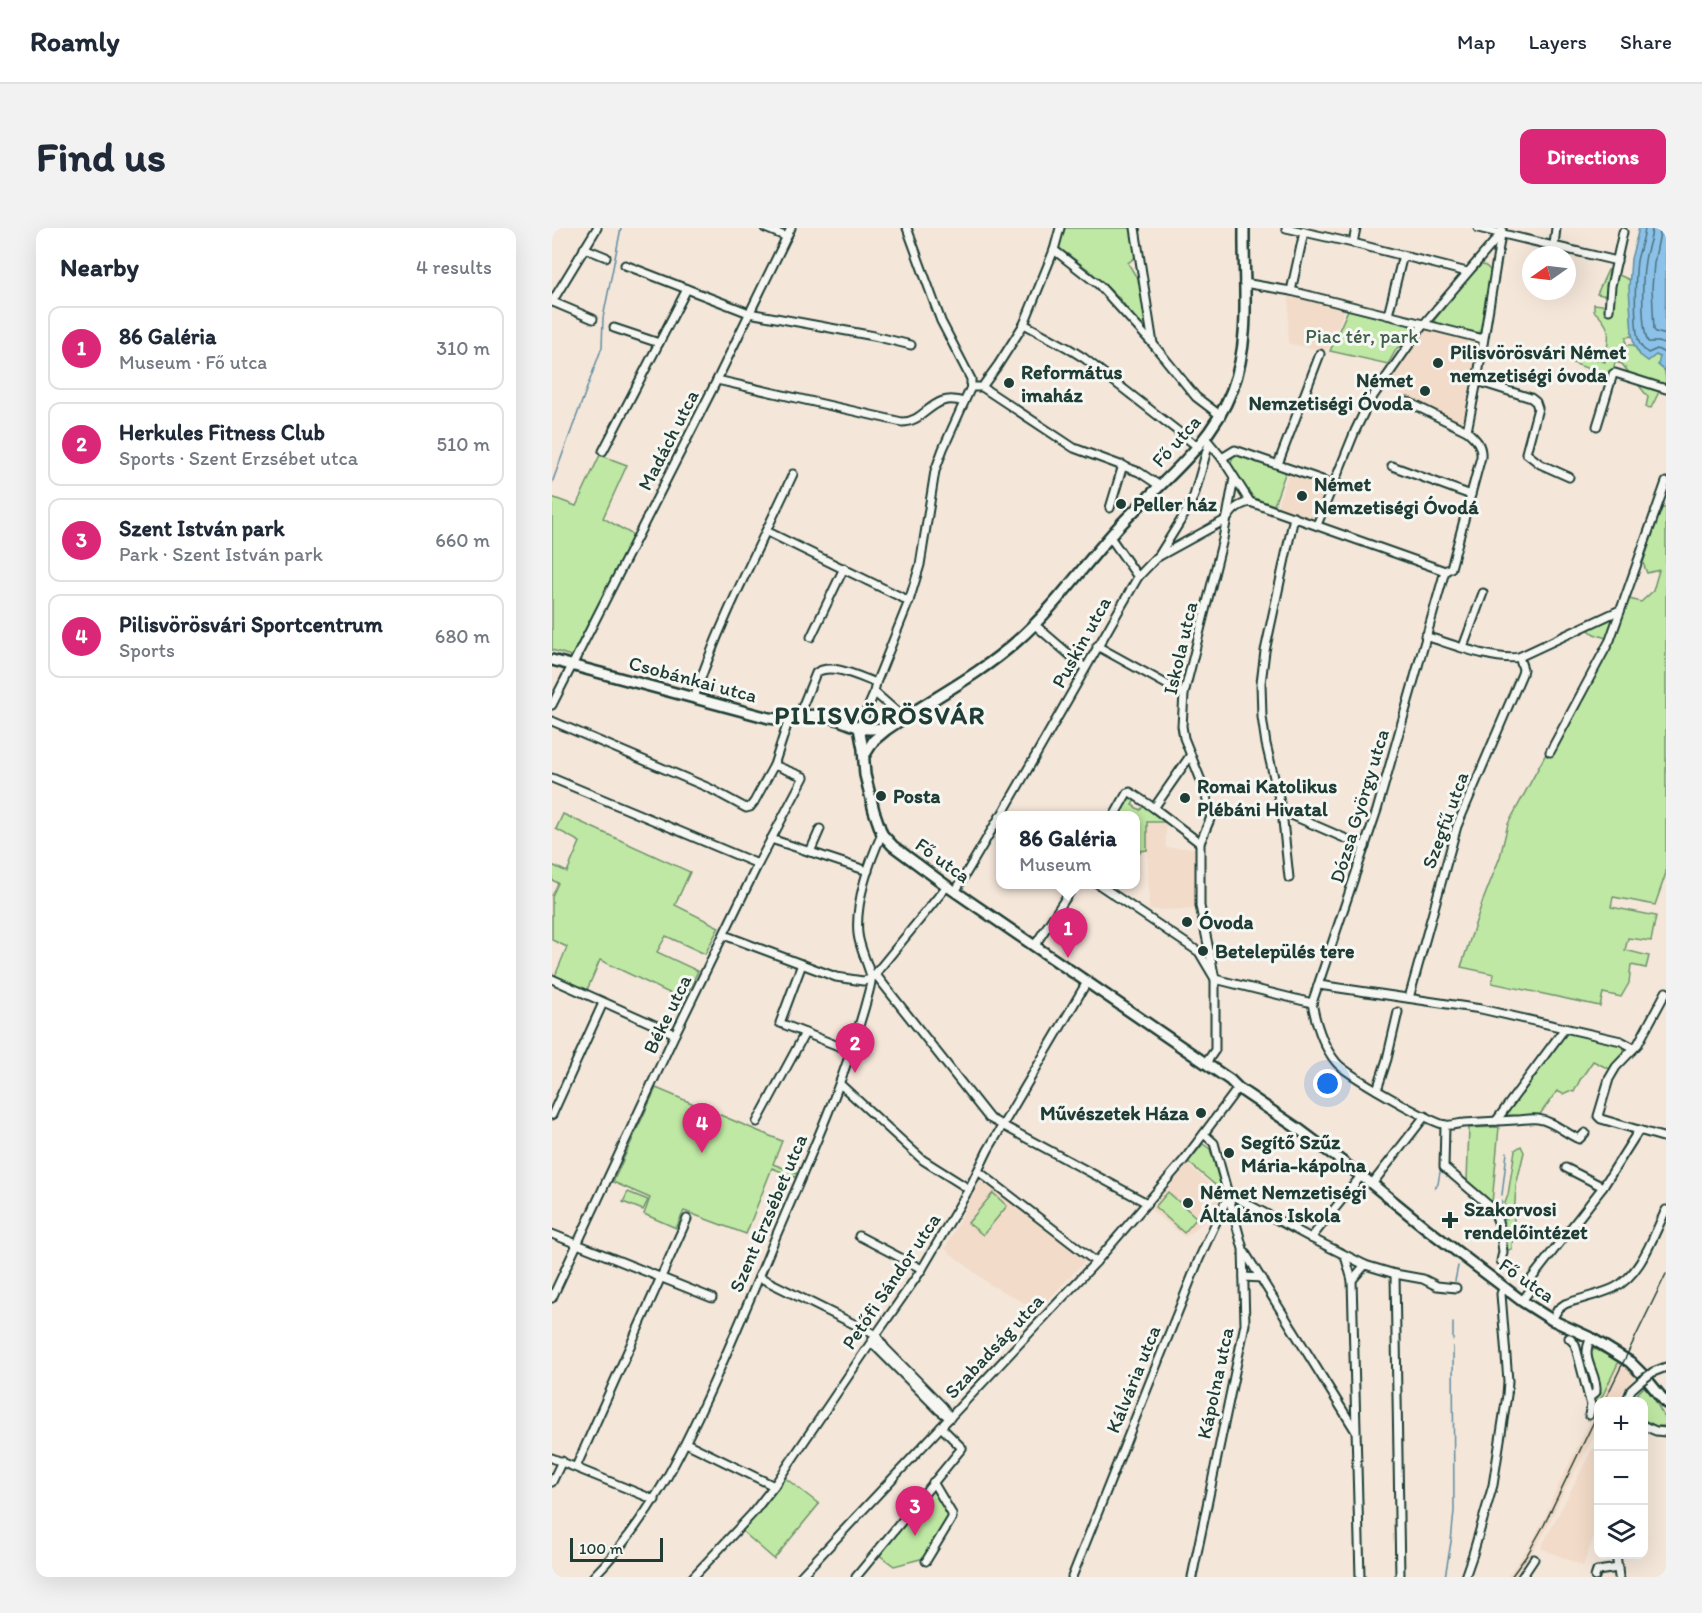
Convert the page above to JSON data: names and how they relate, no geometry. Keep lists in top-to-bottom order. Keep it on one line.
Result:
{"streets":{"main road":["Fő utca","Csobánkai utca"],"street":["Madách utca","Puskin utca","Iskola utca","Dózsa György utca","Szegfű utca","Béke utca","Szent Erzsébet utca","Petőfi Sándor utca","Szabadság utca","Kálvária utca","Kápolna utca"]},"crossings":[["Madách utca","Csobánkai utca"],["Fő utca","Puskin utca"],["Fő utca","Iskola utca"],["Fő utca","Csobánkai utca"],["Fő utca","Petőfi Sándor utca"],["Fő utca","Szabadság utca"],["Puskin utca","Iskola utca"],["Puskin utca","Szent Erzsébet utca"],["Szabadság utca","Kápolna utca"],["Kálvária utca","Kápolna utca"]],"districts":["PILISVÖRÖSVÁR"],"parks":["Piac tér, park"],"places":{"other":["Pilisvörösvári Német nemzetiségi óvoda","Református imaház","Német Nemzetiségi Óvoda","Német Nemzetiségi Óvodá","Peller ház","Posta","Romai Katolikus Plébáni Hivatal","Óvoda","Betelepülés tere","Művészetek Háza","Segítő Szűz Mária-kápolna","Német Nemzetiségi Általános Iskola"],"health":["Szakorvosi rendelőintézet"]},"scale_bar":"100 m","north":"left","page":{"header":"Roamly","nav":["Map","Layers","Share"],"buttons":"Directions","title":"Find us","heading":["Nearby","4 results"],"list":[{"mark":"1","name":"86 Galéria","note":"Museum · Fő utca","value":"310 m"},{"mark":"2","name":"Herkules Fitness Club","note":"Sports · Szent Erzsébet utca","value":"510 m"},{"mark":"3","name":"Szent István park","note":"Park · Szent István park","value":"660 m"},{"mark":"4","name":"Pilisvörösvári Sportcentrum","note":"Sports","value":"680 m"}],"popup":["86 Galéria","Museum"],"pins":["1","2","4","3"],"map_buttons":["+","−"],"scale":"100 m"}}
